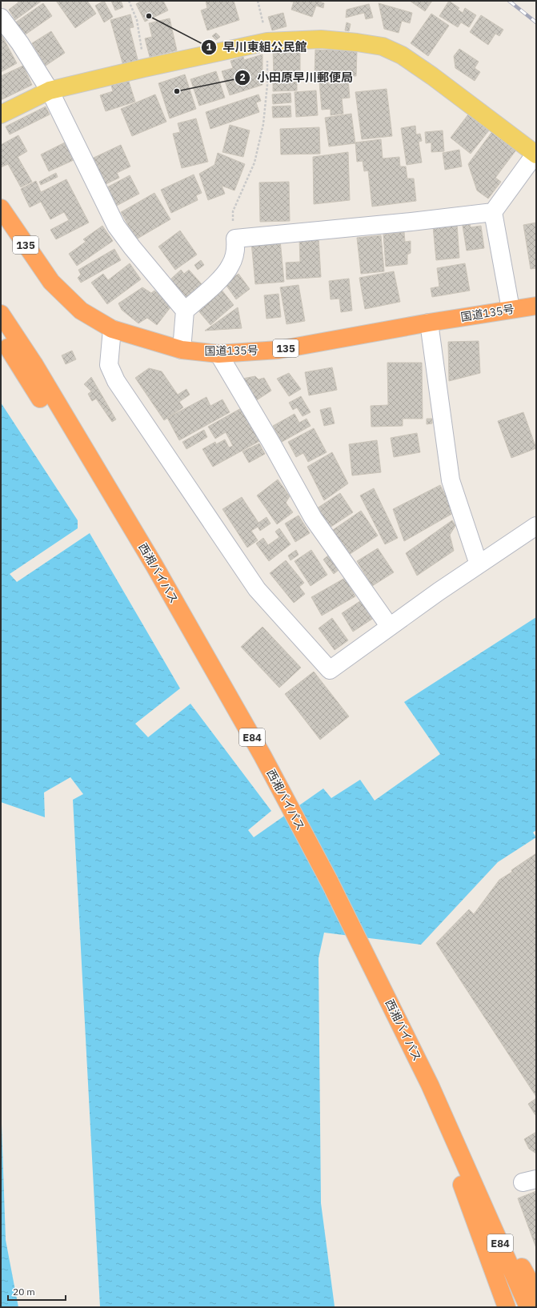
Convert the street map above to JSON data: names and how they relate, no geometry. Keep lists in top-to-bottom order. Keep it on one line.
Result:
{"streets":{"highway":["135","国道135号","西湘バイパス","E84"]},"crossings":[["西湘バイパス","E84"]],"places":["早川東組公民館","小田原早川郵便局"],"scale_bar":"20 m"}
